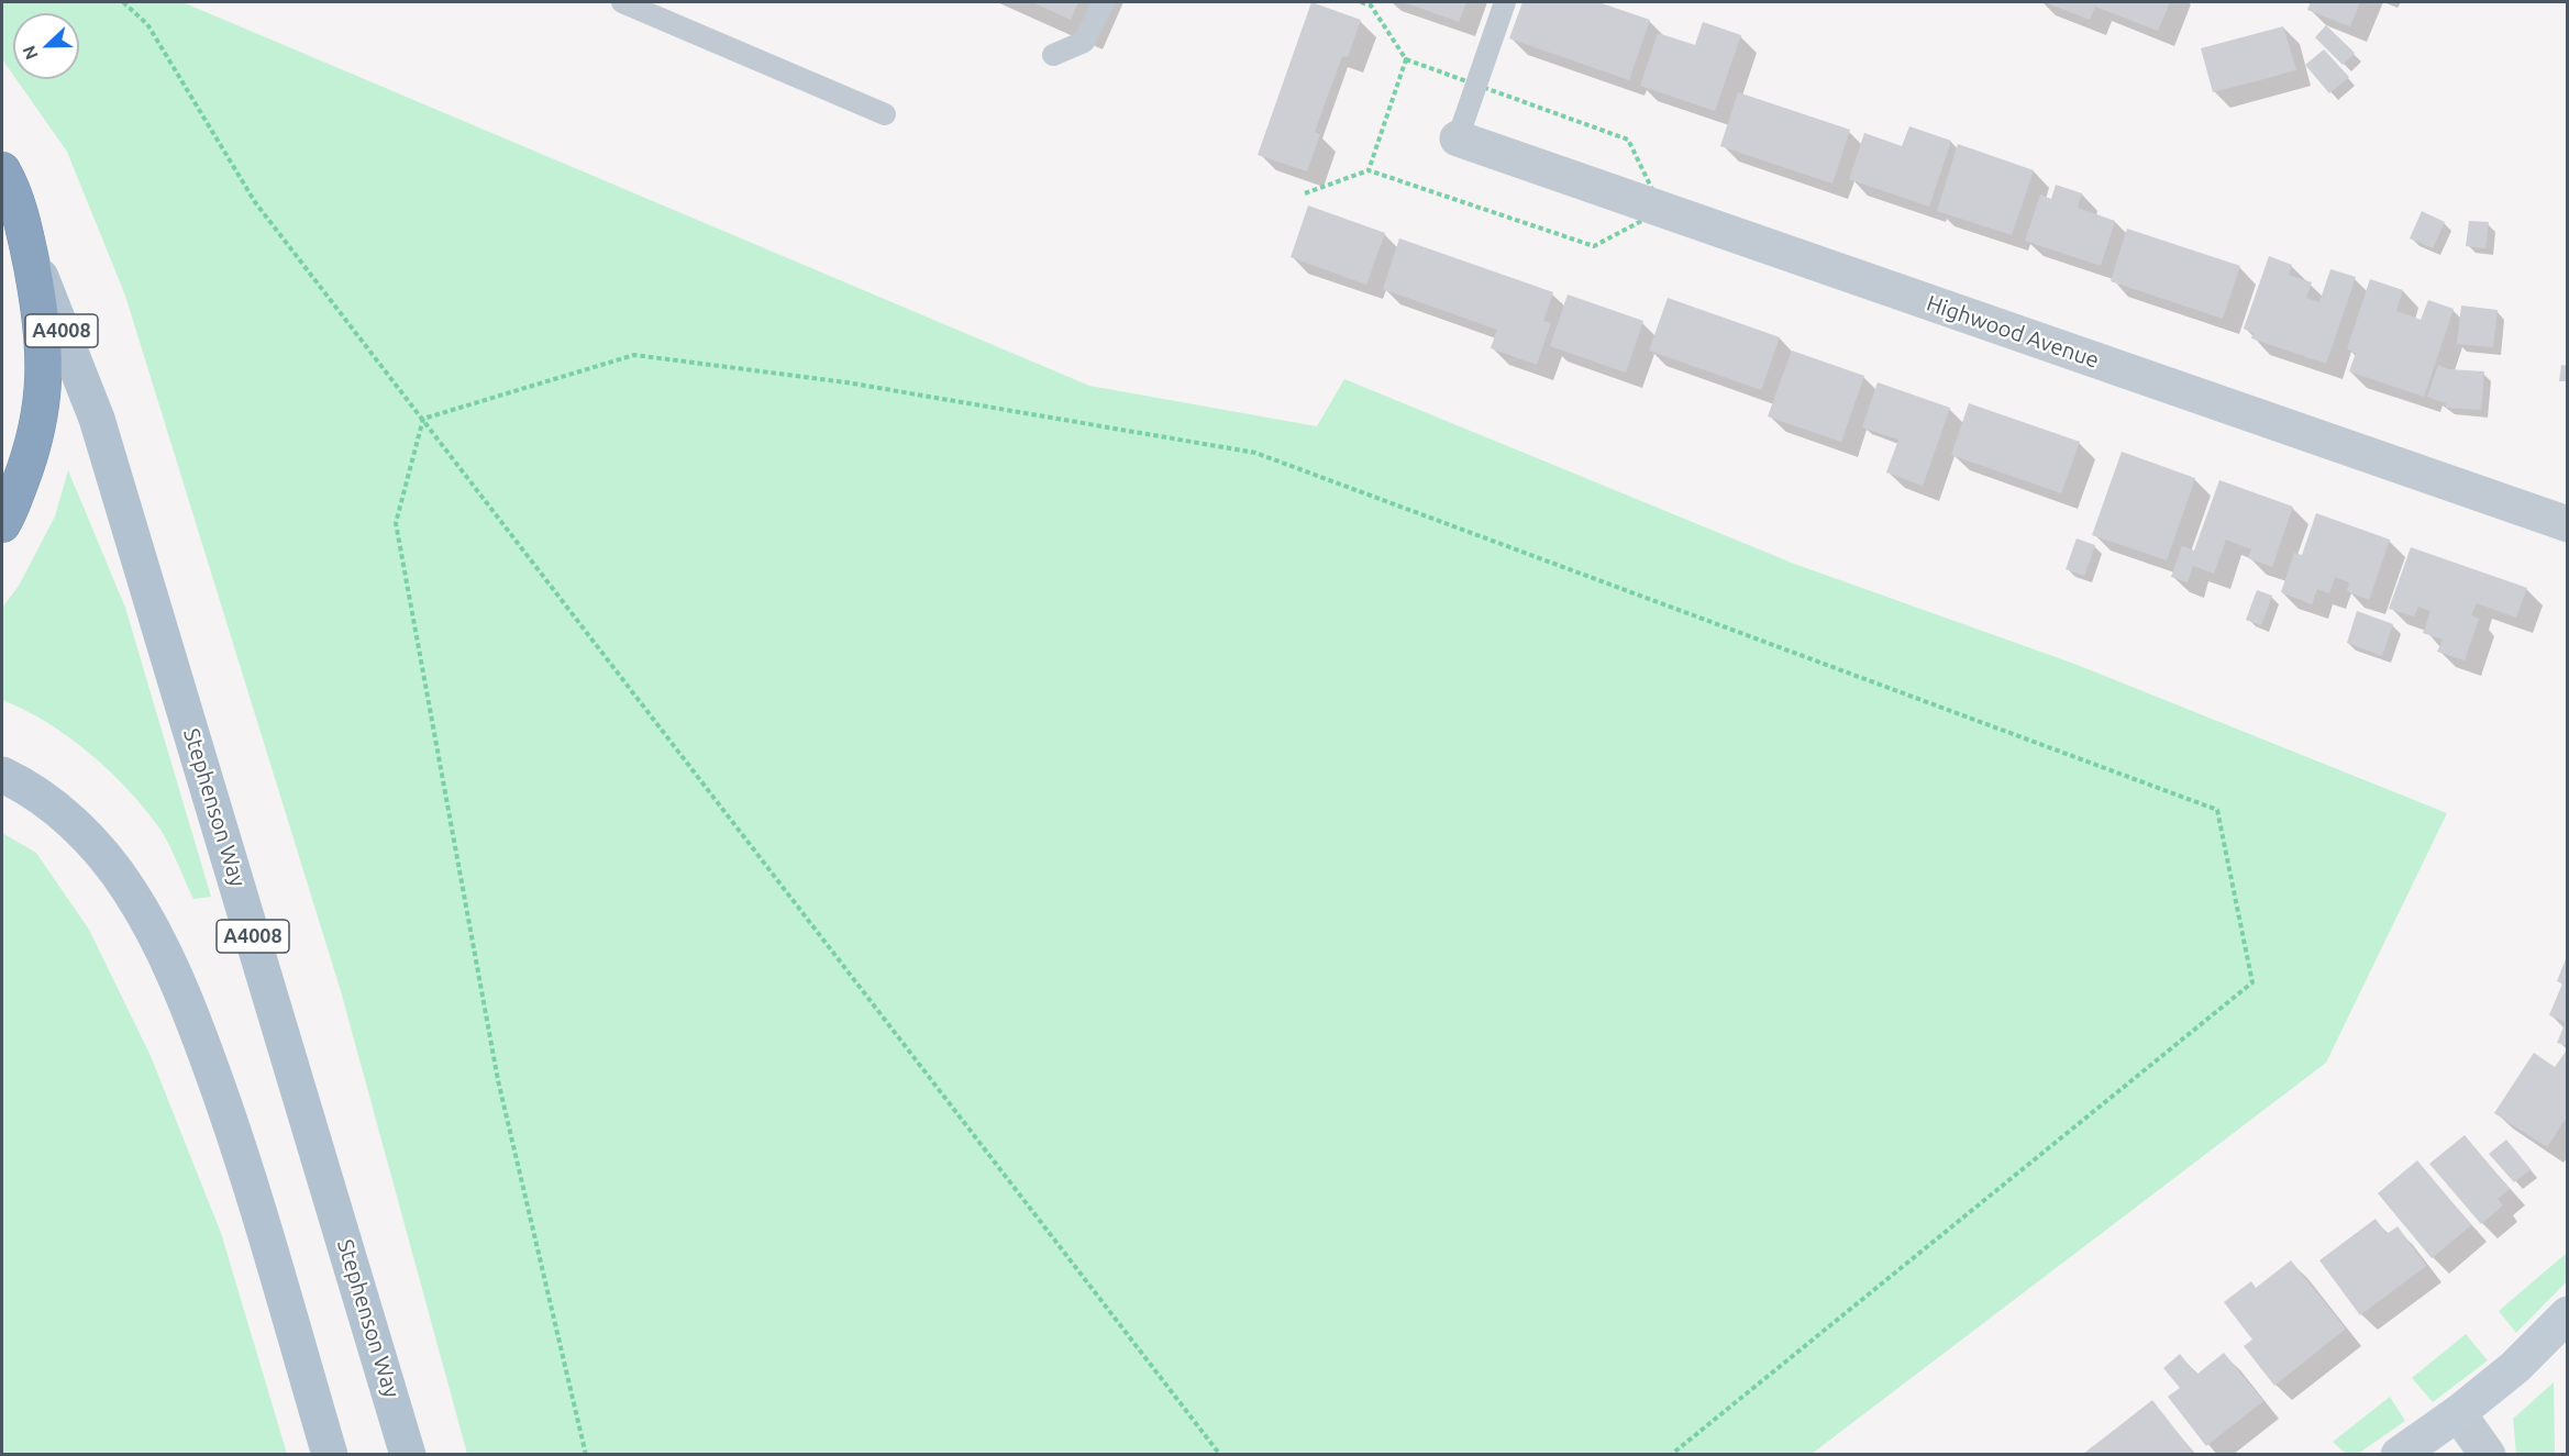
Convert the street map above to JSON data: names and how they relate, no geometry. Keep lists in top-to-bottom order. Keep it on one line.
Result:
{"streets":{"highway":["A4008"],"main road":["Stephenson Way"],"street":["Highwood Avenue"]},"crossings":[["A4008","Stephenson Way"]],"north":"left"}
